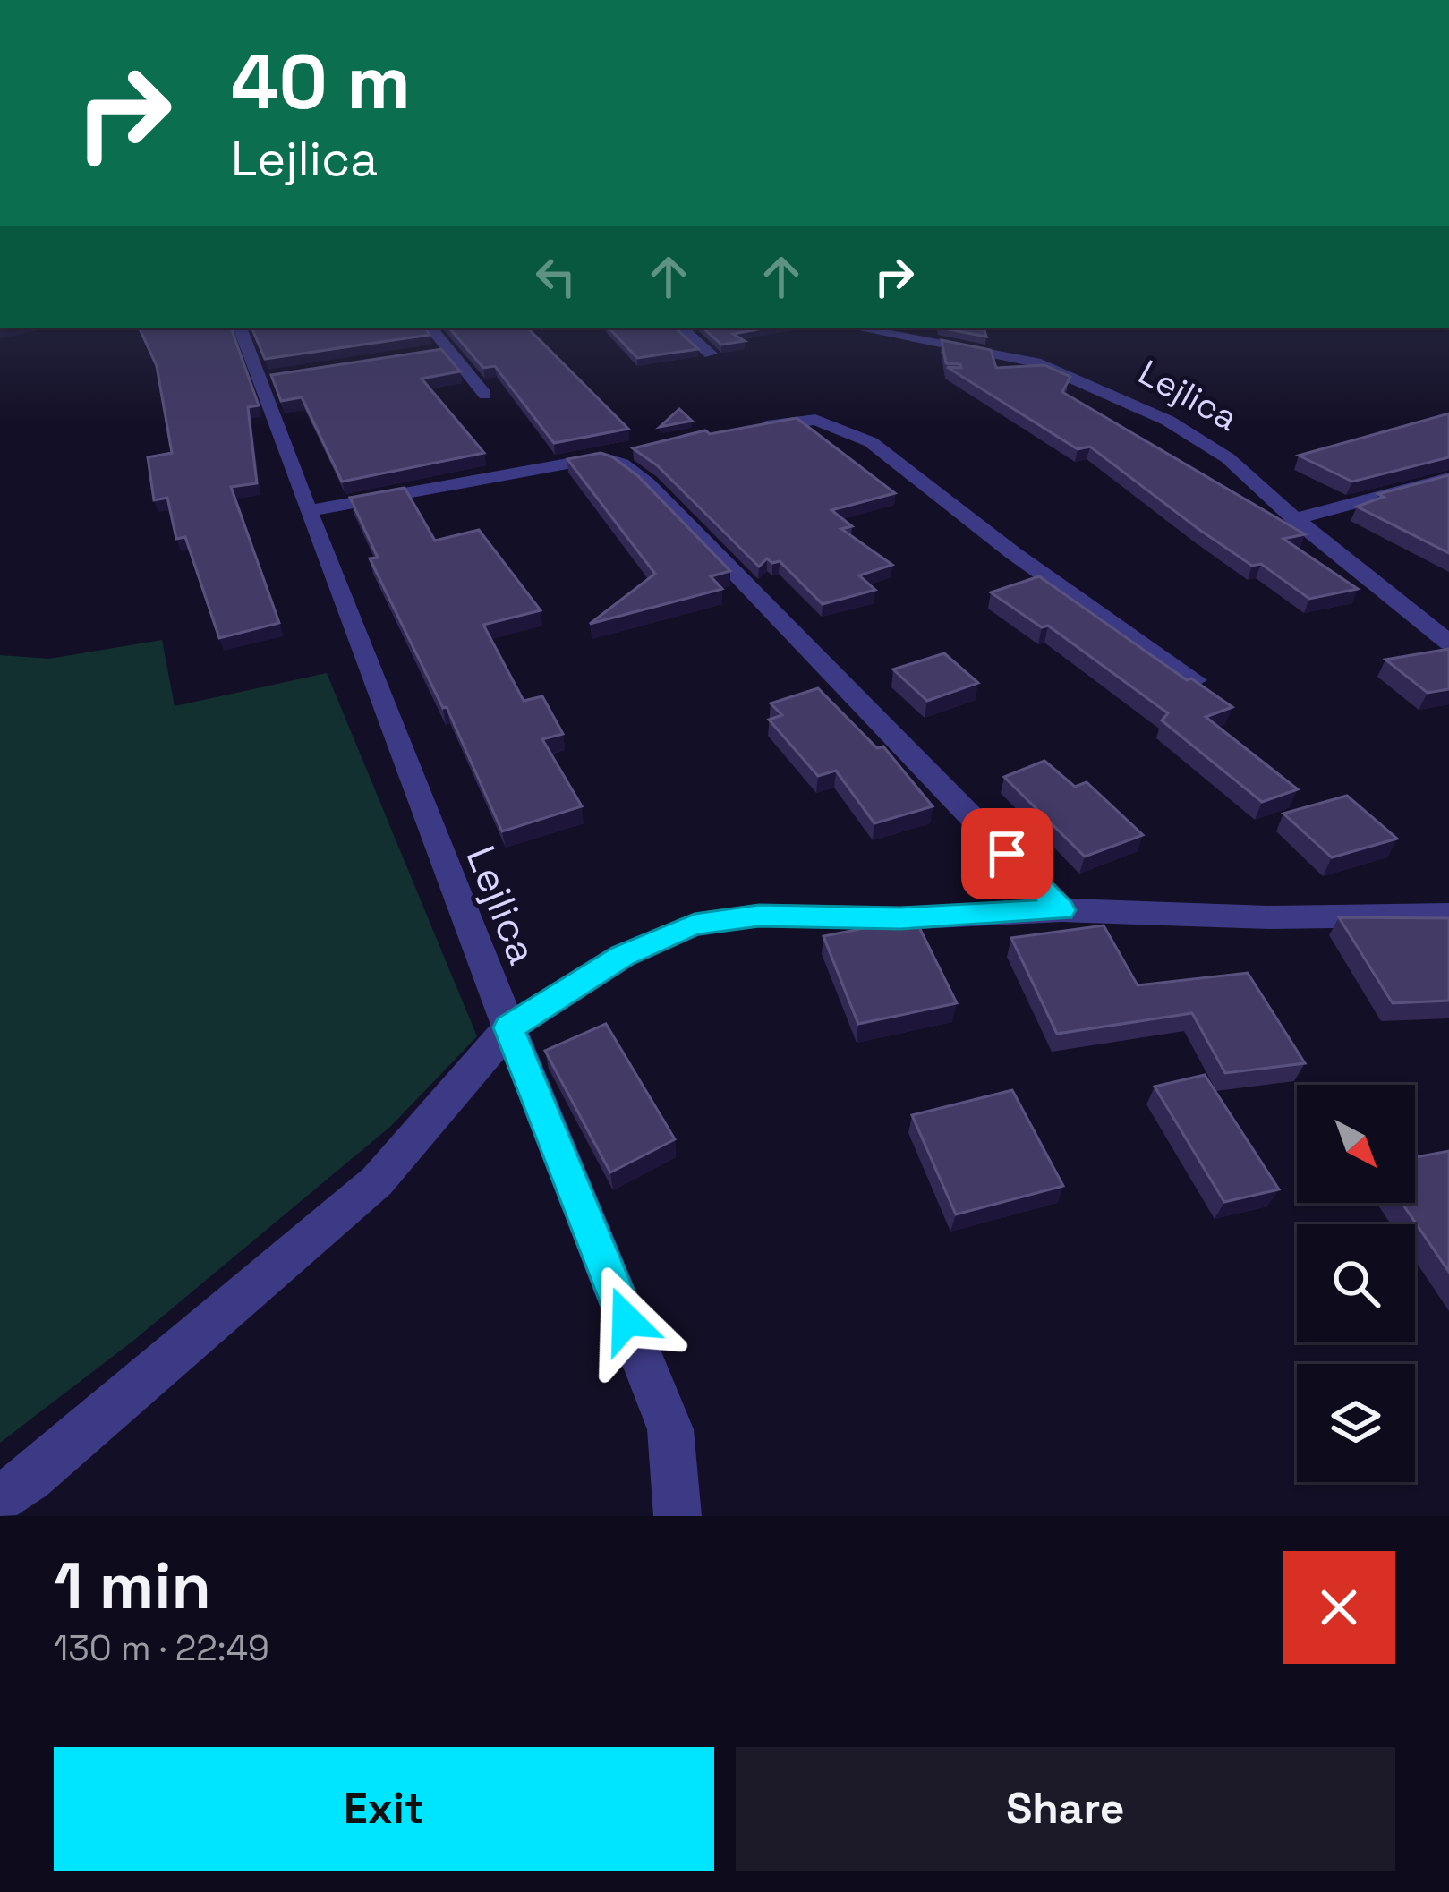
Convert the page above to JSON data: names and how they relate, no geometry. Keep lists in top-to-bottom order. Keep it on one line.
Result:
{"streets":{"street":["Lejlica"]},"north":"bottom right","page":{"turn":["40 m","Lejlica"],"heading":["1 min","130 m · 22:49"],"buttons":["Exit","Share"]}}
